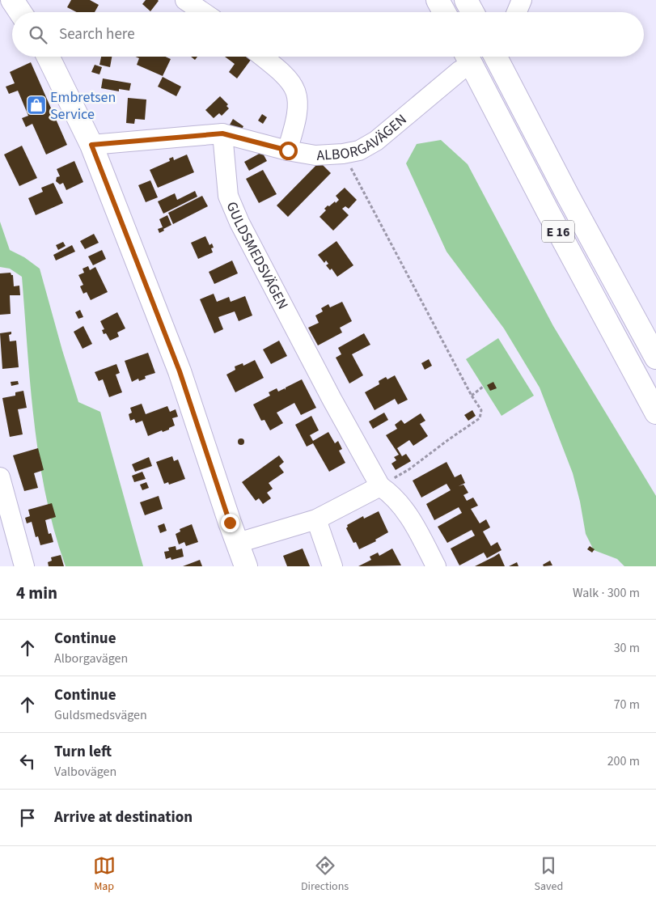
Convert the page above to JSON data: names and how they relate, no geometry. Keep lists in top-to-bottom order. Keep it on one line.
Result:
{"streets":{"main road":["E 16"],"street":["ALBORGAVÄGEN","GULDSMEDSVÄGEN"]},"crossings":[["ALBORGAVÄGEN","E 16"],["ALBORGAVÄGEN","GULDSMEDSVÄGEN"]],"places":{"shop":["Embretsen Service"]},"page":{"search":"Search here","heading":["4 min","Walk · 300 m"],"list":[["Continue","Alborgavägen","30 m"],["Continue","Guldsmedsvägen","70 m"],["Turn left","Valbovägen","200 m"],"Arrive at destination"],"nav":["Map","Directions","Saved"]}}
